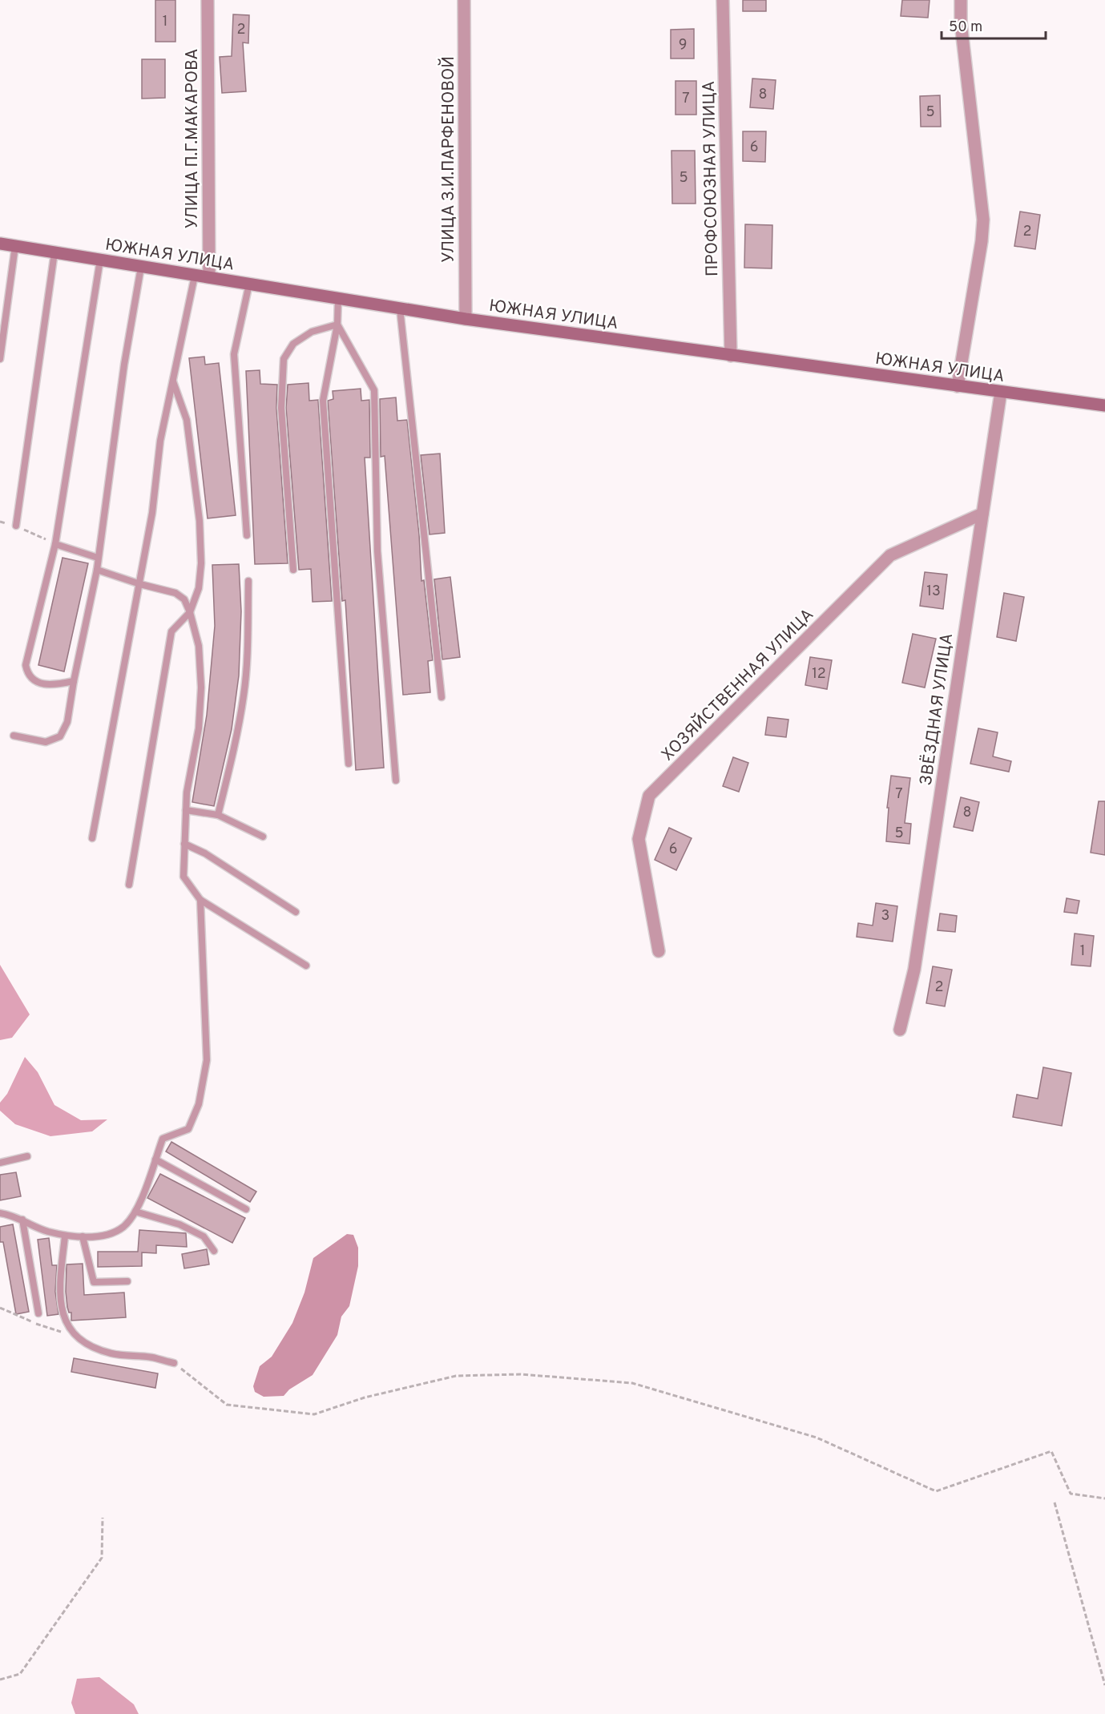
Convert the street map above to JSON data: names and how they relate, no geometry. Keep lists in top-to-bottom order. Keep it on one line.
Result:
{"streets":{"street":["УЛИЦА П.Г.МАКАРОВА","УЛИЦА З.И.ПАРФЕНОВОЙ","ПРОФСОЮЗНАЯ УЛИЦА","ЮЖНАЯ УЛИЦА","ХОЗЯЙСТВЕННАЯ УЛИЦА","ЗВЁЗДНАЯ УЛИЦА"]},"crossings":[["УЛИЦА П.Г.МАКАРОВА","ЮЖНАЯ УЛИЦА"],["УЛИЦА З.И.ПАРФЕНОВОЙ","ЮЖНАЯ УЛИЦА"],["ПРОФСОЮЗНАЯ УЛИЦА","ЮЖНАЯ УЛИЦА"],["ЮЖНАЯ УЛИЦА","ЗВЁЗДНАЯ УЛИЦА"],["ХОЗЯЙСТВЕННАЯ УЛИЦА","ЗВЁЗДНАЯ УЛИЦА"]],"house_numbers":["1","2","9","8","7","5","6","5","2","13","12","7","8","5","6","3","1","2"],"scale_bar":"50 m"}
